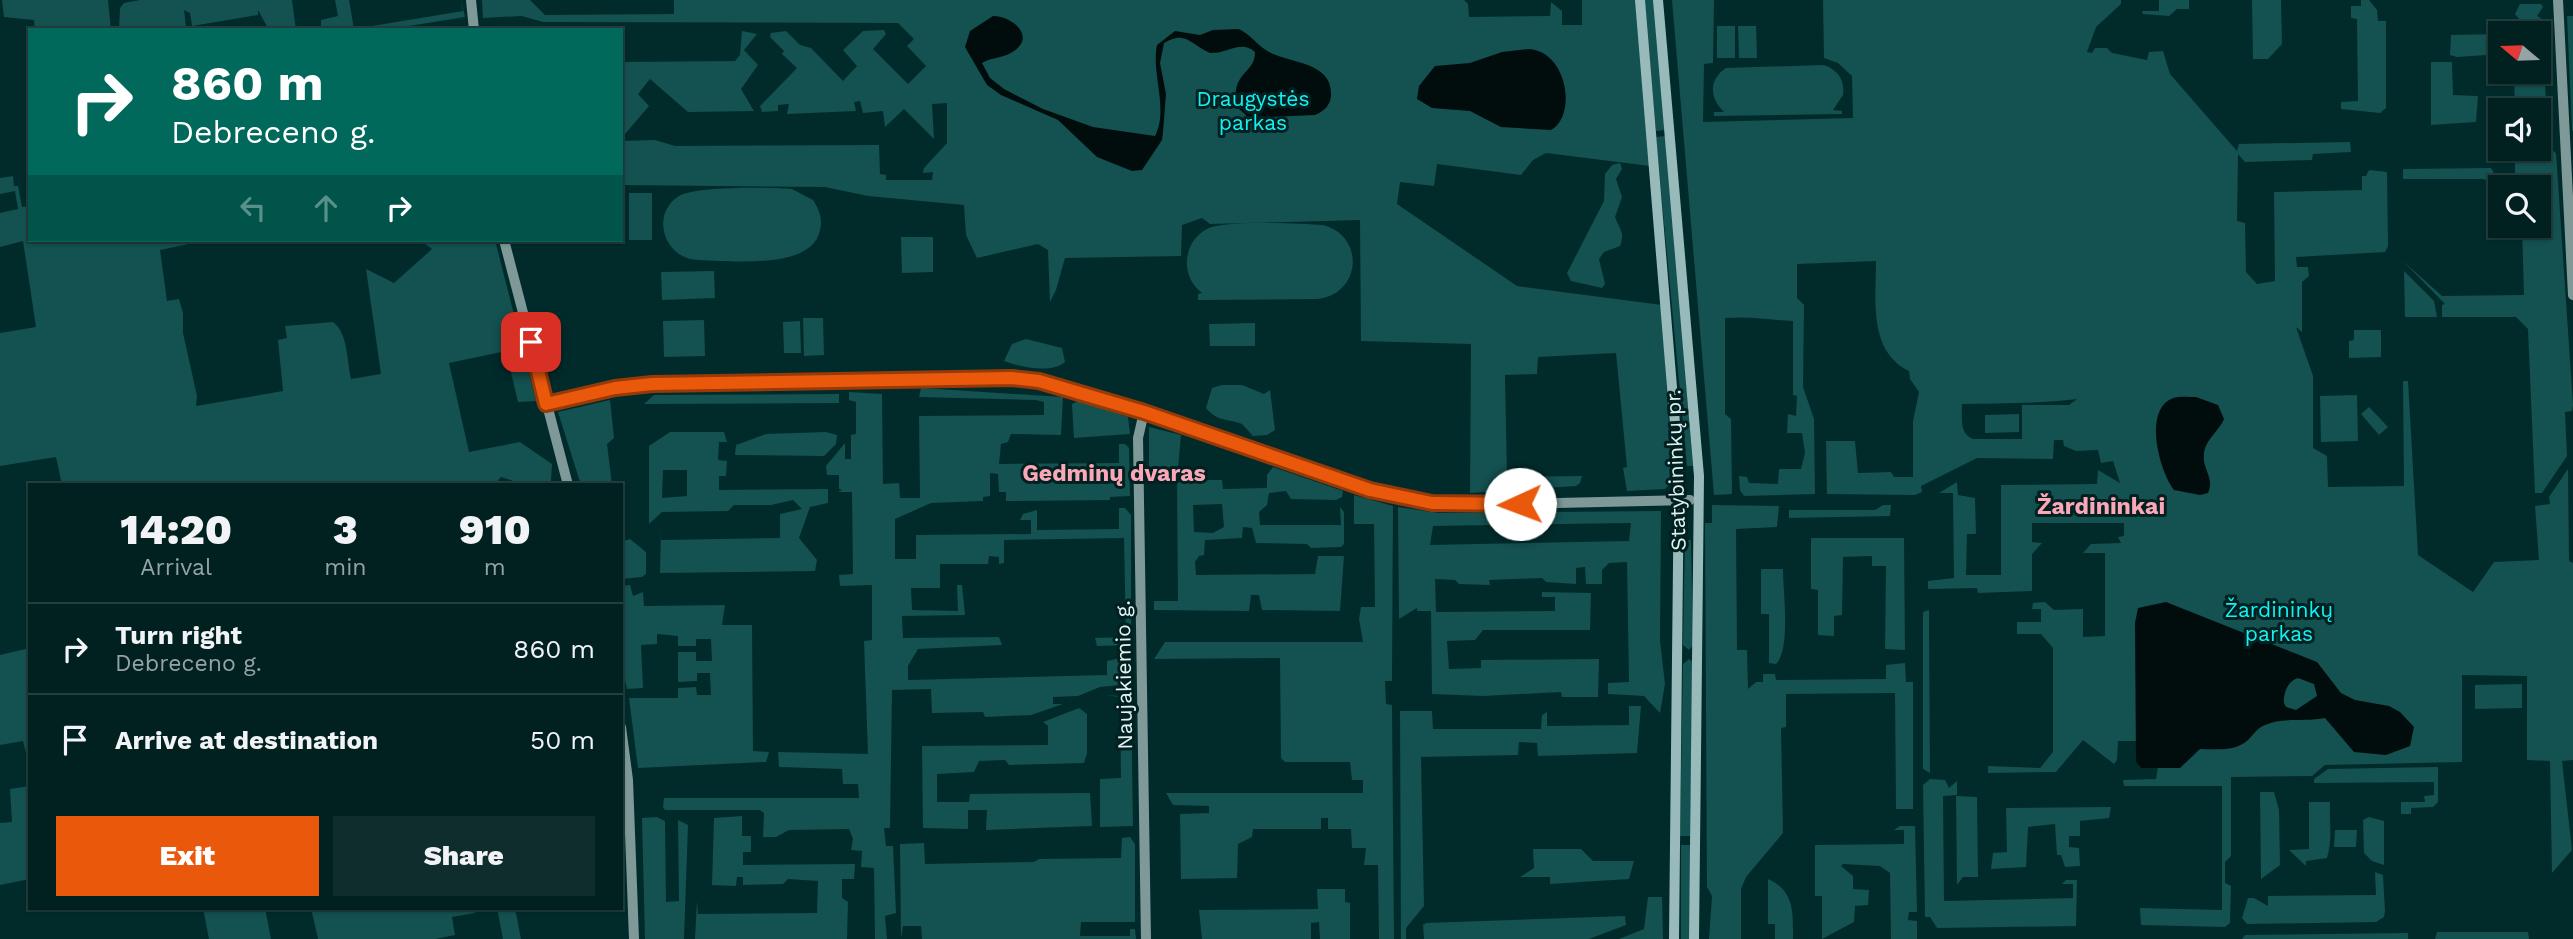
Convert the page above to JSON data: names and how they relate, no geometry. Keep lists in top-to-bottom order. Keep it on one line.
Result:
{"streets":{"main road":["Statybininkų pr."],"street":["Naujakiemio g."]},"districts":["Gedminų dvaras","Žardininkai"],"parks":["Draugystės parkas","Žardininkų parkas"],"north":"left","page":{"turn":["860 m","Debreceno g."],"eta":["14:20","Arrival","3","min","910","m"],"list":[{"name":"Turn right","note":"Debreceno g.","value":"860 m"},{"name":"Arrive at destination","value":"50 m"}],"buttons":["Exit","Share"]}}
